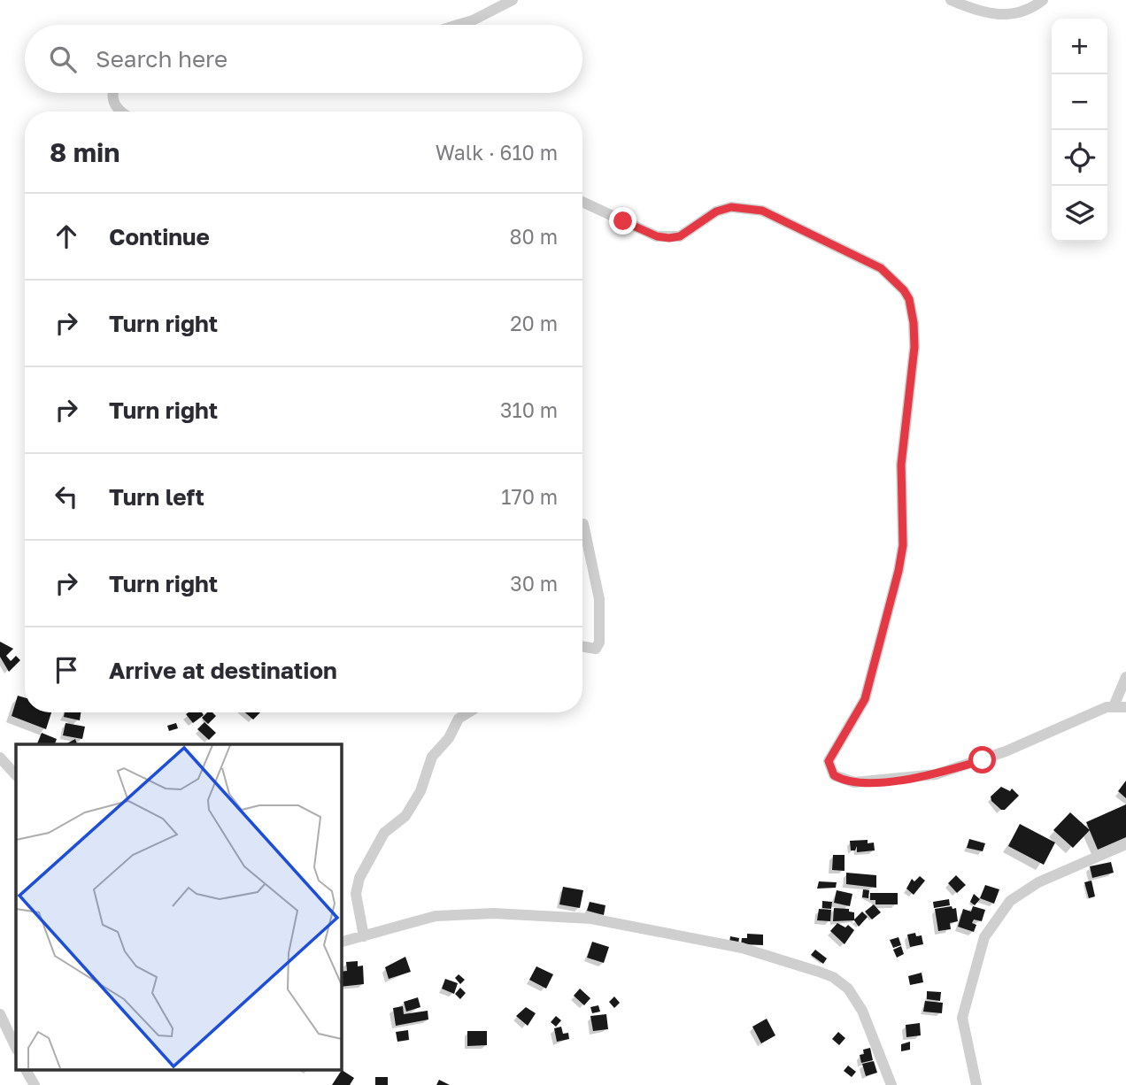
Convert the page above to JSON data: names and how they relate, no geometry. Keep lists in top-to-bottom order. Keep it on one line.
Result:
{"page":{"map_buttons":["+","−"],"search":"Search here","heading":["8 min","Walk · 610 m"],"list":[["Continue","80 m"],["Turn right","20 m"],["Turn right","310 m"],["Turn left","170 m"],["Turn right","30 m"],"Arrive at destination"]}}
